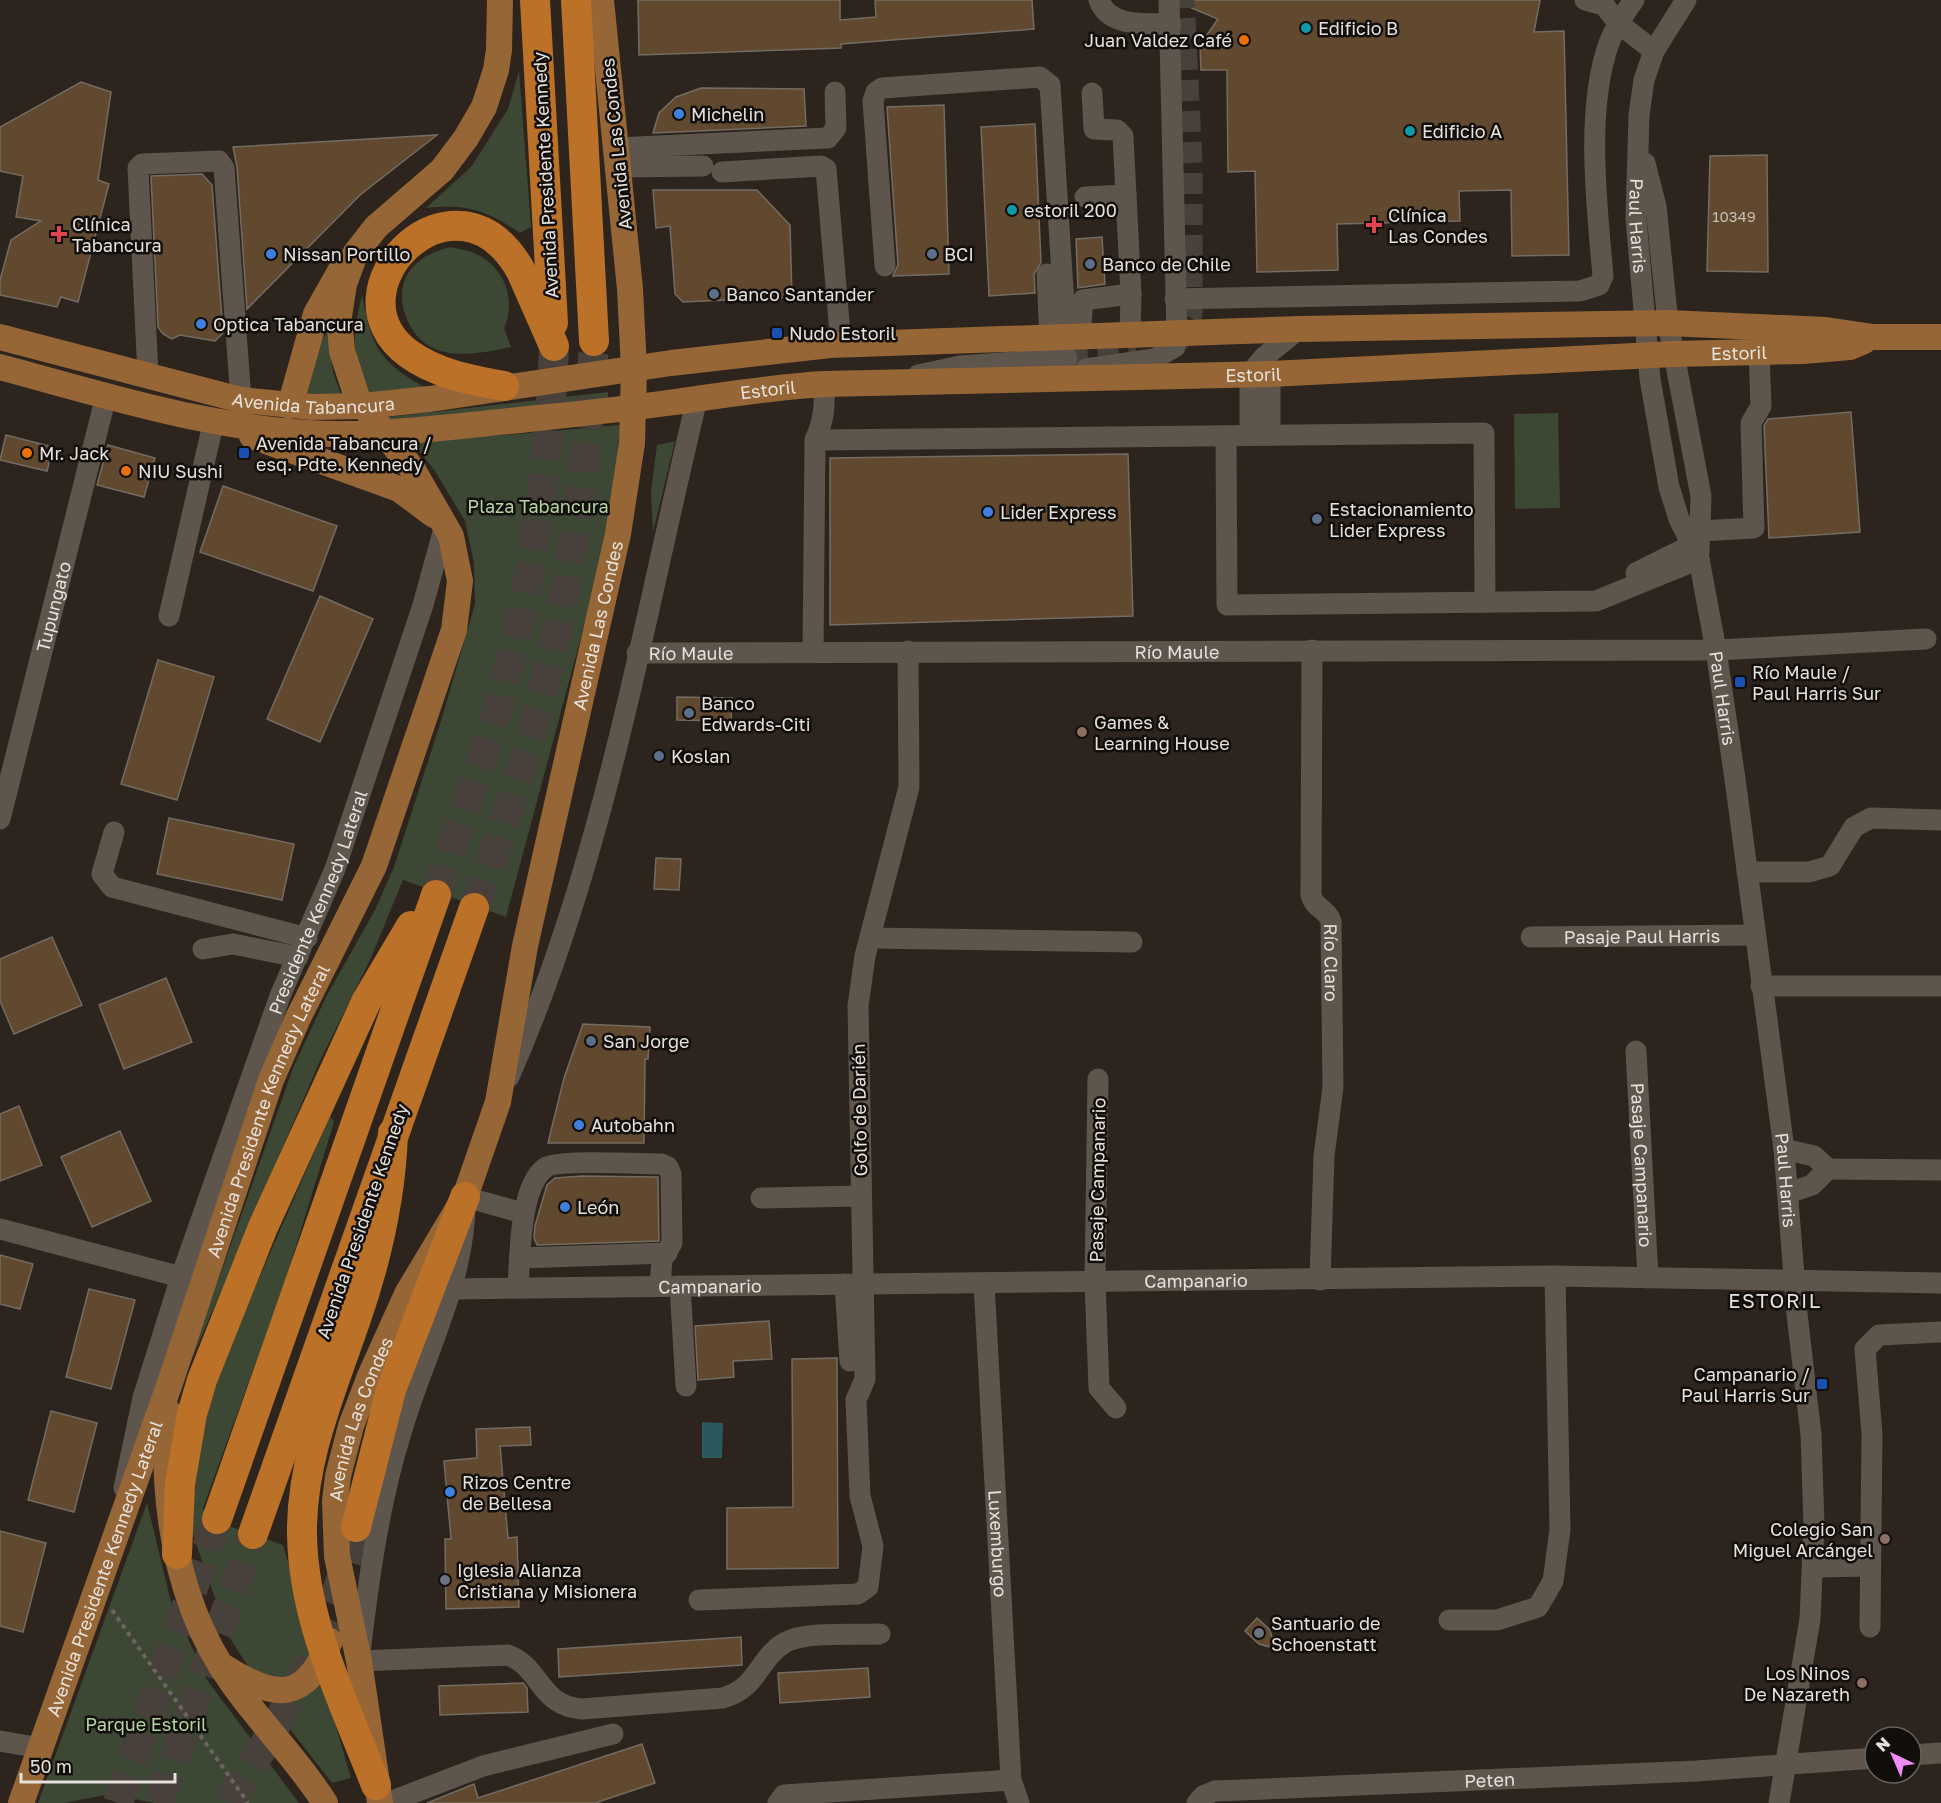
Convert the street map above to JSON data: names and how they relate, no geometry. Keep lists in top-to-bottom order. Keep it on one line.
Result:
{"streets":{"highway":["Avenida Presidente Kennedy"],"main road":["Avenida Las Condes","Estoril","Avenida Tabancura","Avenida Presidente Kennedy Lateral"],"street":["Paul Harris","Tupungato","Río Maule","Presidente Kennedy Lateral","Pasaje Paul Harris","Río Claro","Golfo de Darién","Pasaje Campanario","Campanario","Luxemburgo","Peten"]},"crossings":[["Avenida Las Condes","Estoril"],["Avenida Las Condes","Avenida Tabancura"],["Avenida Las Condes","Río Maule"],["Avenida Las Condes","Campanario"],["Avenida Presidente Kennedy","Avenida Tabancura"],["Paul Harris","Estoril"],["Paul Harris","Río Maule"],["Paul Harris","Pasaje Paul Harris"],["Paul Harris","Campanario"],["Paul Harris","Peten"],["Estoril","Avenida Tabancura"],["Avenida Tabancura","Tupungato"],["Avenida Tabancura","Avenida Presidente Kennedy Lateral"],["Río Maule","Río Claro"],["Río Maule","Golfo de Darién"],["Presidente Kennedy Lateral","Avenida Presidente Kennedy Lateral"],["Río Claro","Campanario"],["Golfo de Darién","Campanario"],["Pasaje Campanario","Campanario"],["Campanario","Luxemburgo"]],"districts":["ESTORIL"],"parks":["Plaza Tabancura","Parque Estoril"],"places":{"other":["Edificio B","Juan Valdez Café","Michelin","Edificio A","estoril 200","Nissan Portillo","BCI","Banco de Chile","Banco Santander","Optica Tabancura","Mr. Jack","NIU Sushi","Lider Express","Estacionamiento Lider Express","Banco Edwards-Citi","Games & Learning House","Koslan","San Jorge","Autobahn","León","Rizos Centre de Bellesa","Colegio San Miguel Arcángel","Iglesia Alianza Cristiana y Misionera","Santuario de Schoenstatt","Los Ninos De Nazareth"],"health":["Clínica Las Condes","Clínica Tabancura"],"transit":["Nudo Estoril","Avenida Tabancura / esq. Pdte. Kennedy","Río Maule / Paul Harris Sur","Campanario / Paul Harris Sur"]},"house_numbers":["10349"],"scale_bar":"50 m","north":"top left"}
